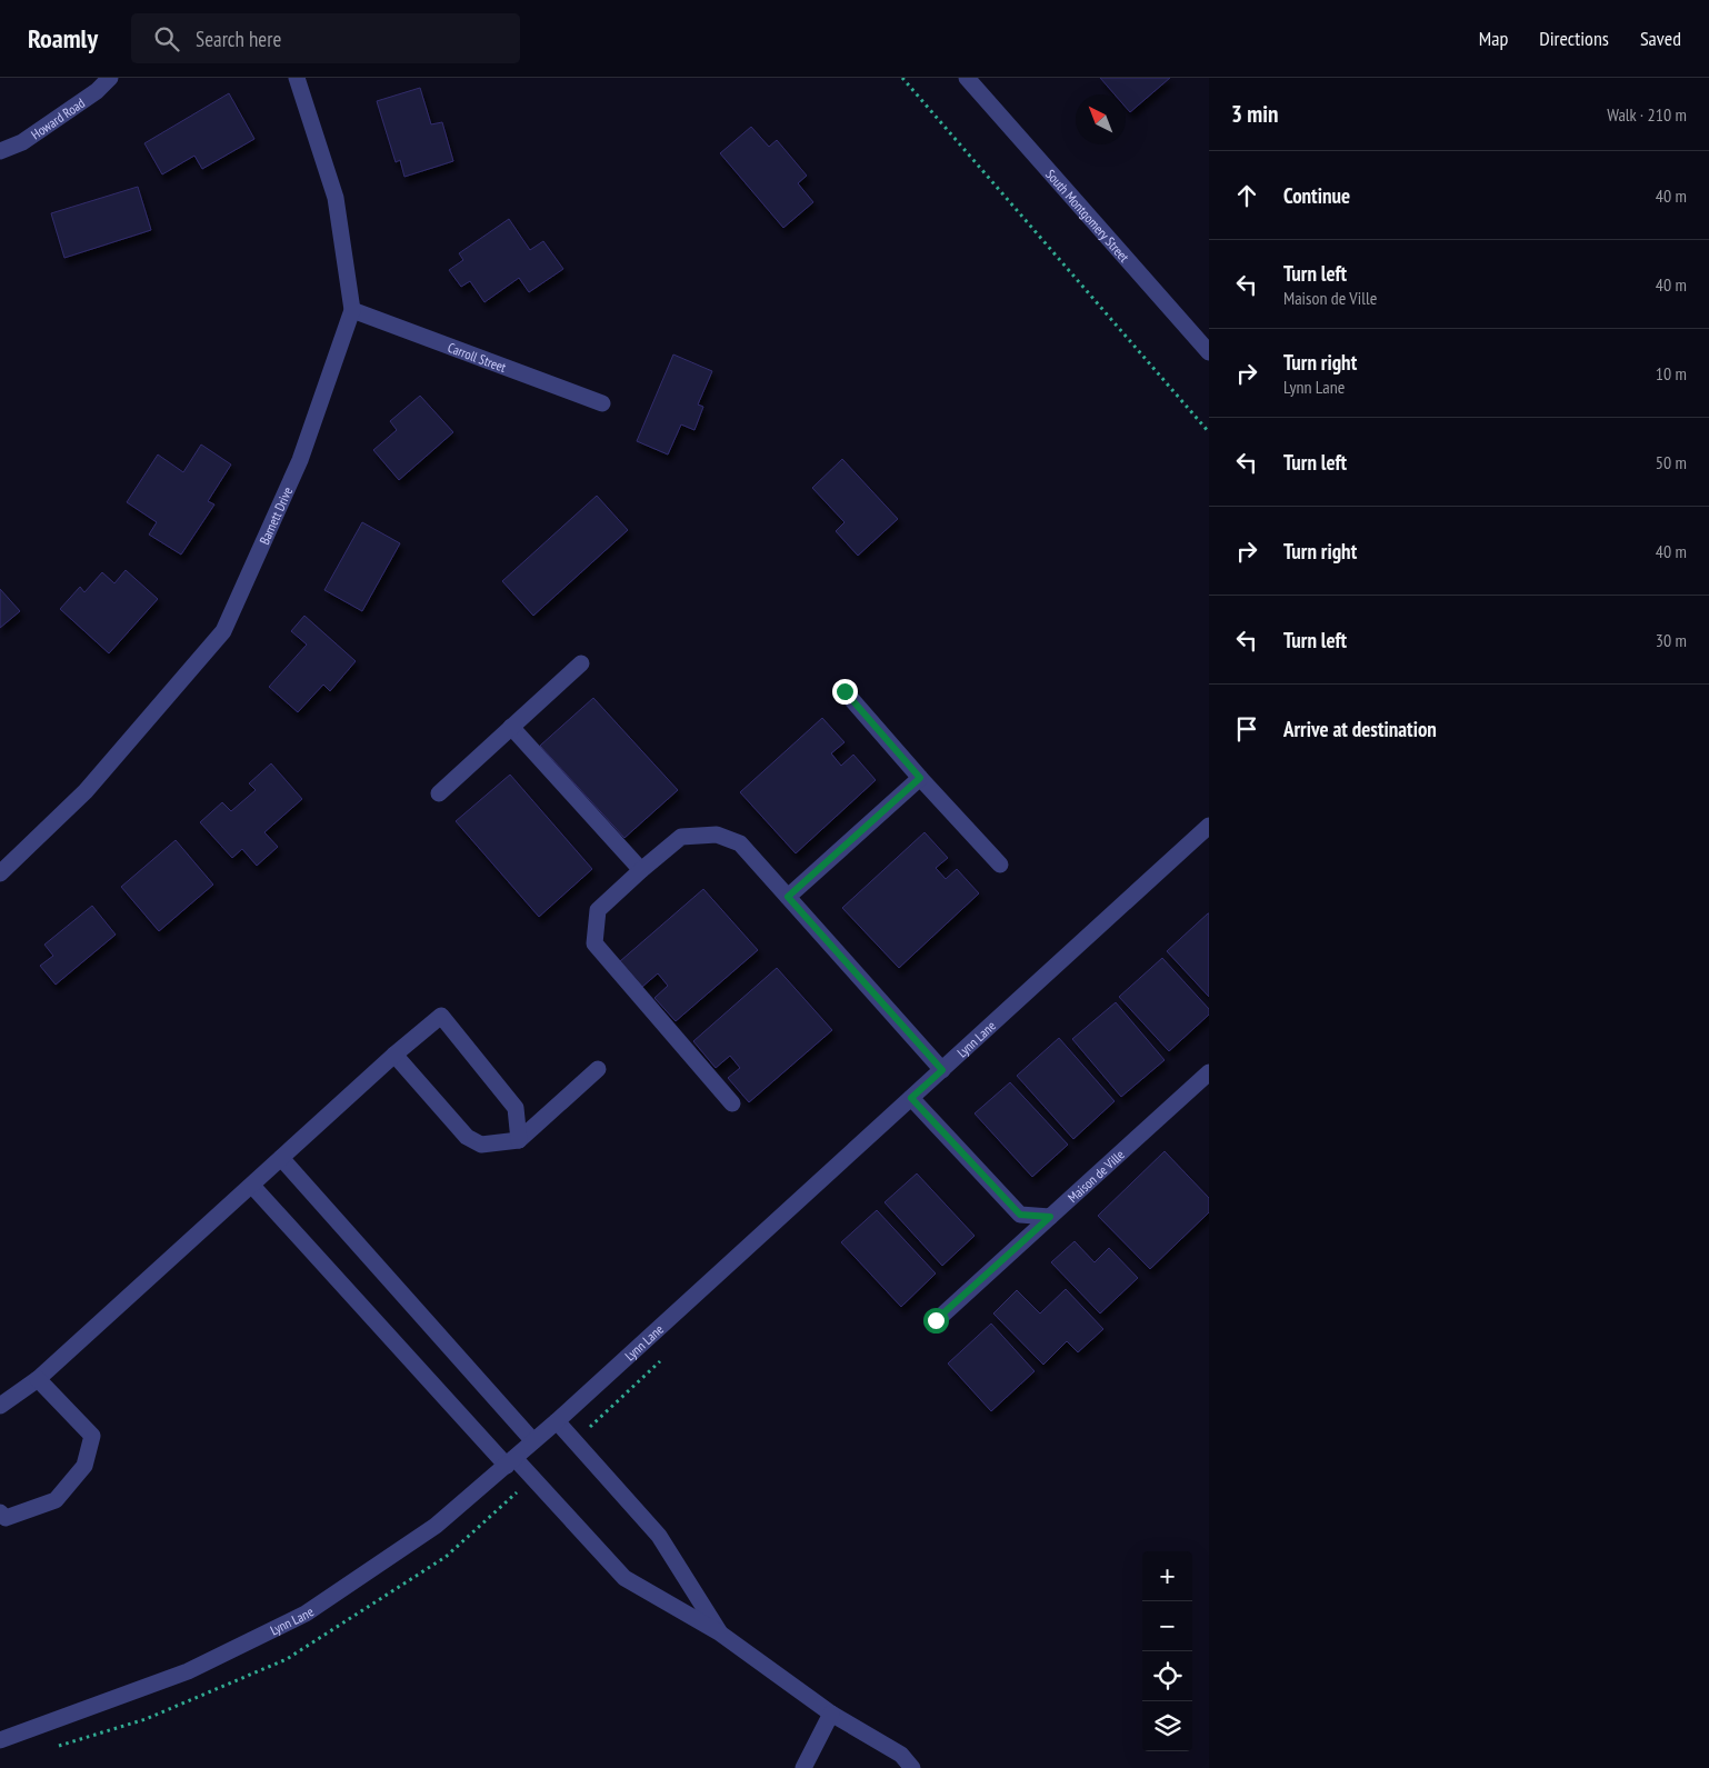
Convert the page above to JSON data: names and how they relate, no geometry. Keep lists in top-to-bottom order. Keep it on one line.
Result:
{"streets":{"street":["Howard Road","South Montgomery Street","Carroll Street","Barnett Drive","Lynn Lane","Maison de Ville"]},"crossings":[["Carroll Street","Barnett Drive"]],"north":"top left","page":{"header":"Roamly","search":"Search here","nav":["Map","Directions","Saved"],"heading":["3 min","Walk · 210 m"],"list":[["Continue","40 m"],["Turn left","Maison de Ville","40 m"],["Turn right","Lynn Lane","10 m"],["Turn left","50 m"],["Turn right","40 m"],["Turn left","30 m"],"Arrive at destination"],"map_buttons":["+","−"]}}
